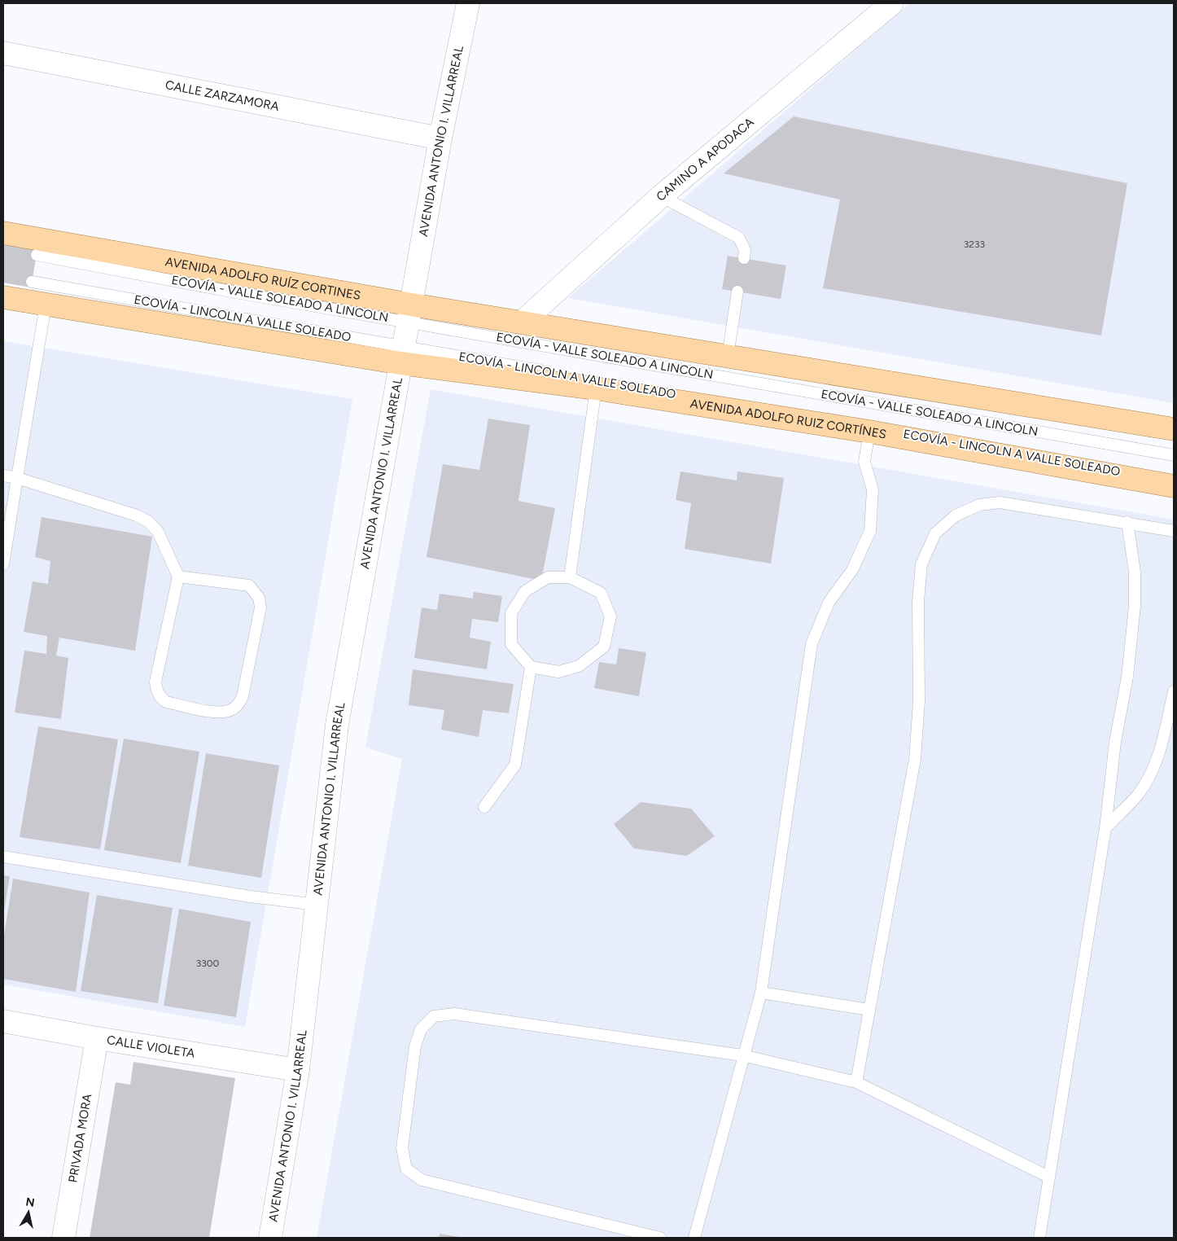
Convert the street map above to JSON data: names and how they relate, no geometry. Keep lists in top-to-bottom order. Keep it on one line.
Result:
{"streets":{"main road":["AVENIDA ADOLFO RUÍZ CORTINES","AVENIDA ADOLFO RUIZ CORTÍNES"],"street":["CALLE ZARZAMORA","AVENIDA ANTONIO I. VILLARREAL","CAMINO A APODACA","CALLE VIOLETA","PRIVADA MORA"],"lane":["ECOVÍA - VALLE SOLEADO A LINCOLN","ECOVÍA - LINCOLN A VALLE SOLEADO"]},"crossings":[["CALLE ZARZAMORA","AVENIDA ANTONIO I. VILLARREAL"],["AVENIDA ANTONIO I. VILLARREAL","AVENIDA ADOLFO RUÍZ CORTINES"],["AVENIDA ANTONIO I. VILLARREAL","ECOVÍA - VALLE SOLEADO A LINCOLN"],["AVENIDA ANTONIO I. VILLARREAL","ECOVÍA - LINCOLN A VALLE SOLEADO"],["AVENIDA ANTONIO I. VILLARREAL","AVENIDA ADOLFO RUIZ CORTÍNES"],["AVENIDA ANTONIO I. VILLARREAL","CALLE VIOLETA"],["CAMINO A APODACA","AVENIDA ADOLFO RUÍZ CORTINES"],["AVENIDA ADOLFO RUÍZ CORTINES","ECOVÍA - VALLE SOLEADO A LINCOLN"],["ECOVÍA - LINCOLN A VALLE SOLEADO","AVENIDA ADOLFO RUIZ CORTÍNES"],["CALLE VIOLETA","PRIVADA MORA"]],"house_numbers":["3233","3300"],"north":"top"}
